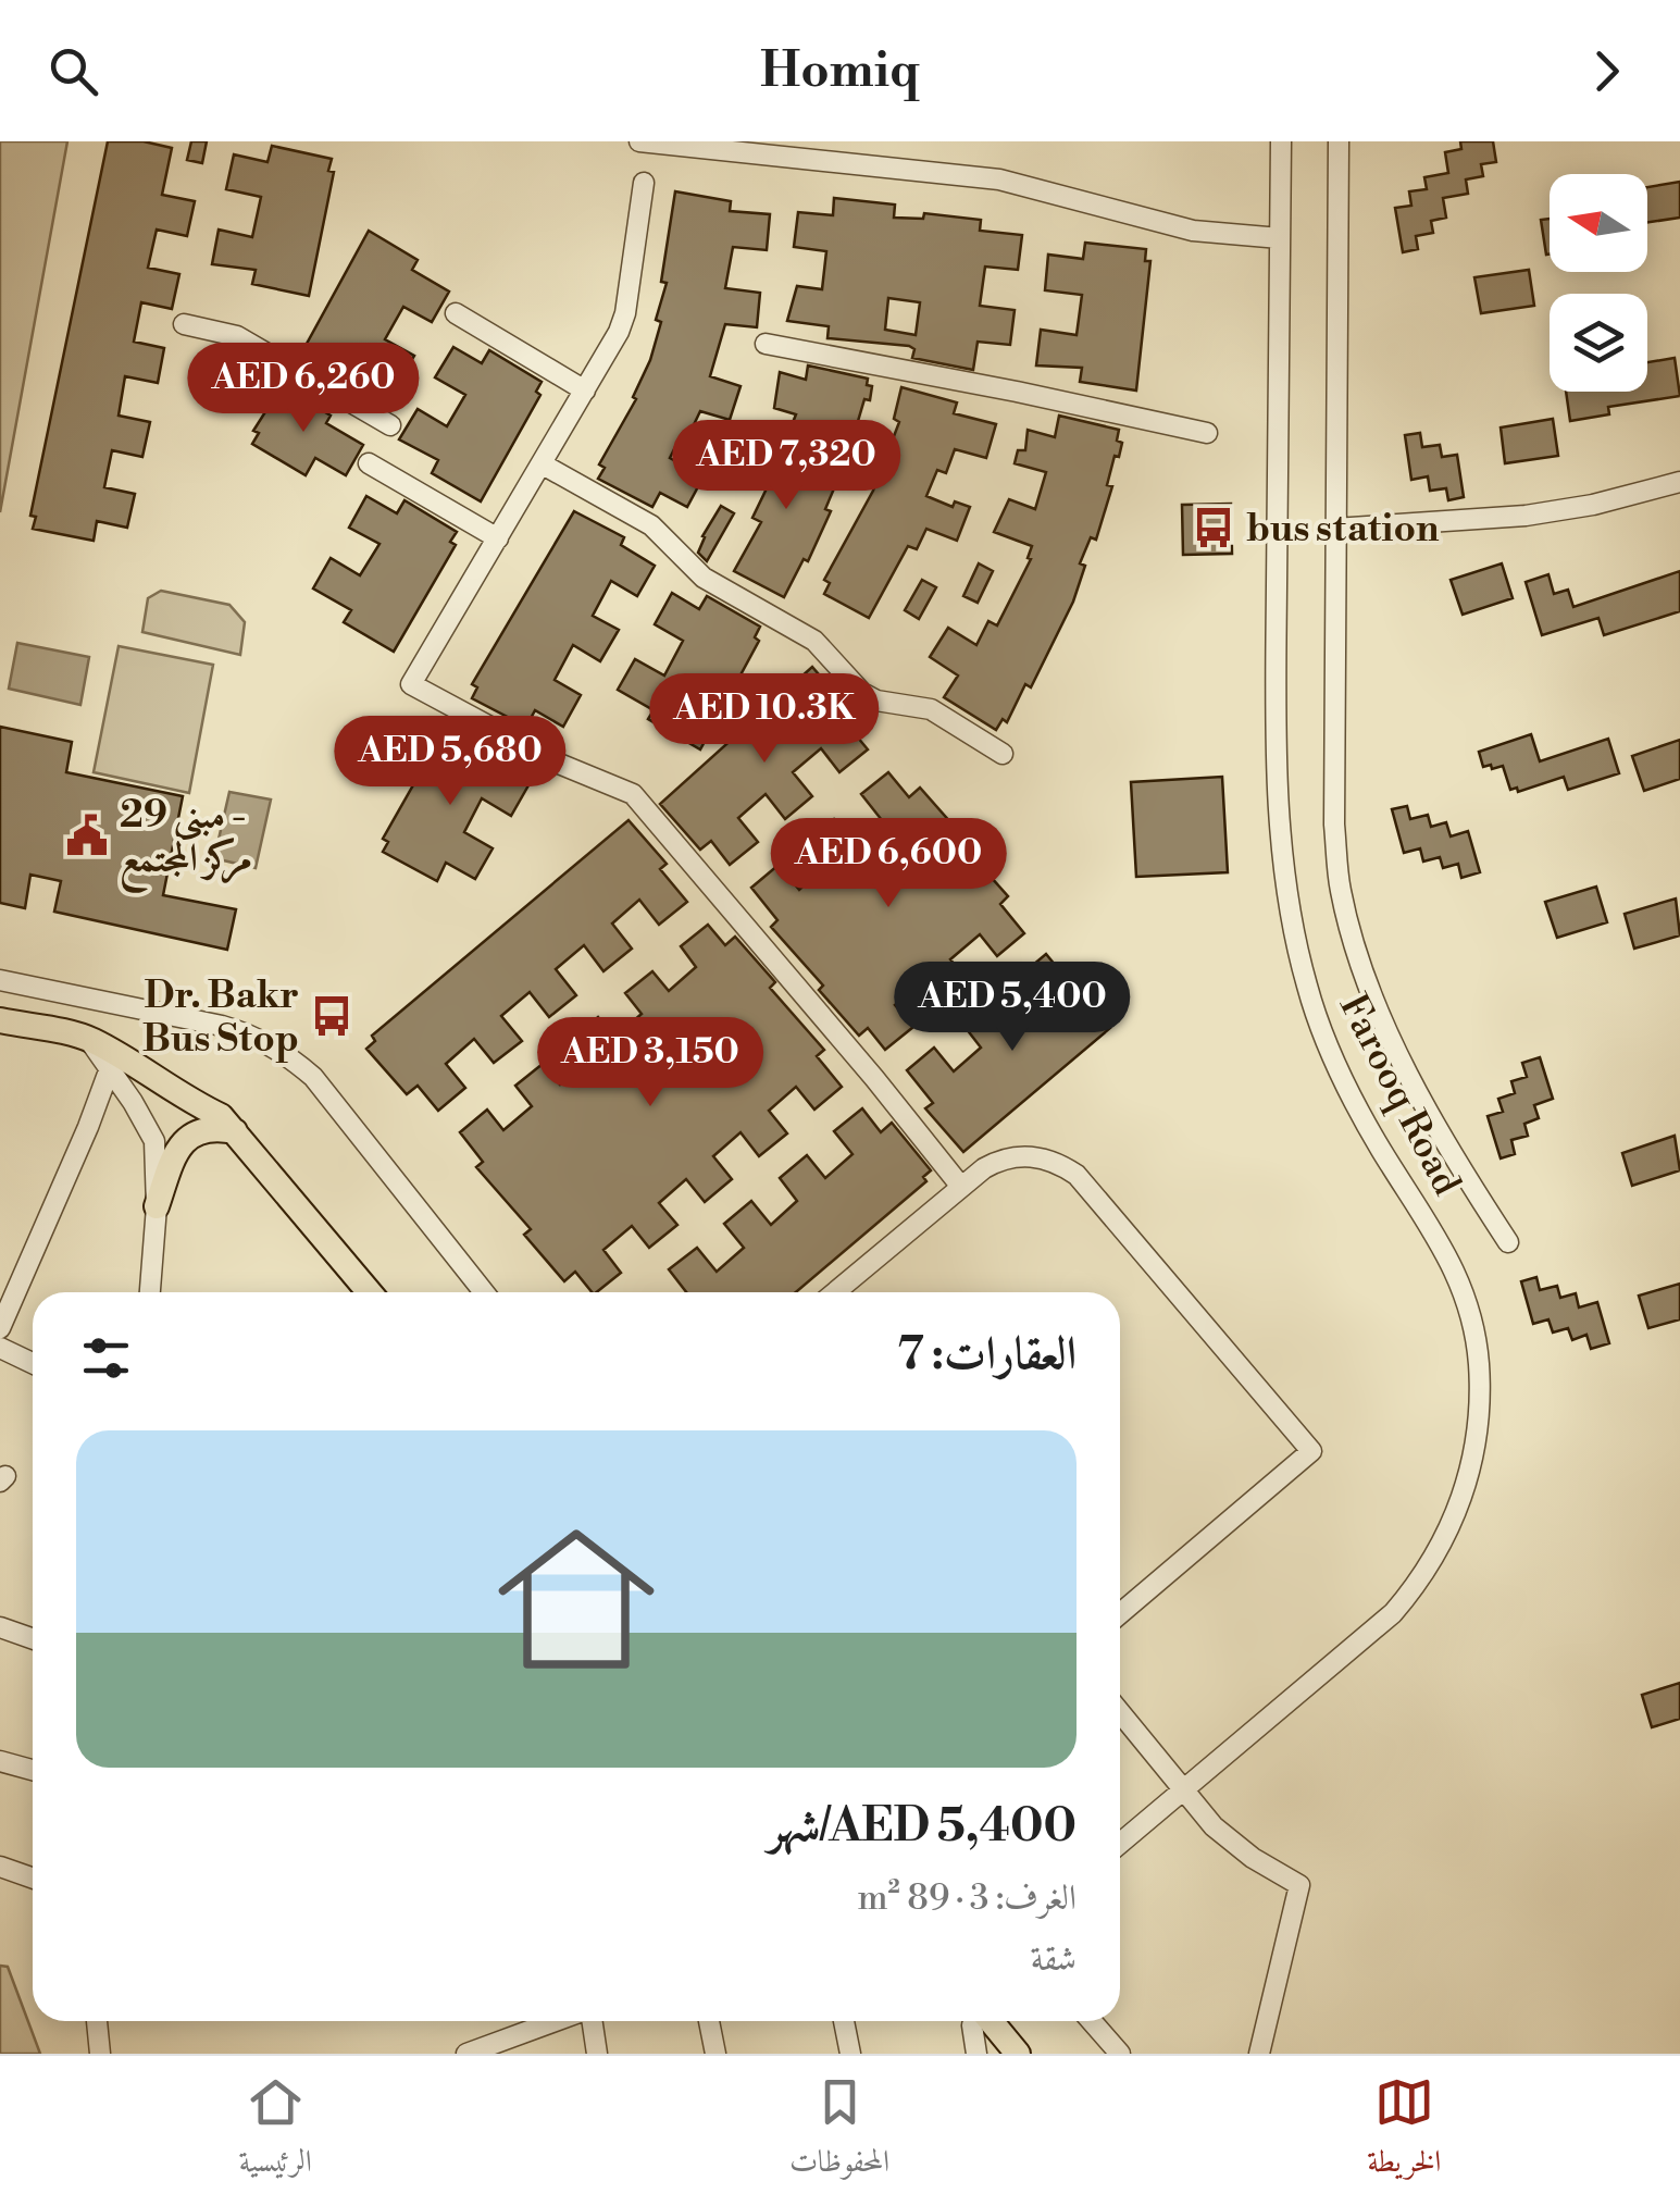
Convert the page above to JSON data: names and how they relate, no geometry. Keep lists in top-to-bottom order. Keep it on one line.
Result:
{"streets":{"street":["Farooq Road"]},"places":{"bus stop":["bus station","Dr. Bakr Bus Stop"],"public building":["مبنى 29 - مركز المجتمع"]},"north":"left","page":{"header":"Homiq","price":["AED 6,260","AED 7,320","AED 10.3K","AED 5,680","AED 6,600","AED 5,400","AED 3,150"],"heading":"العقارات: 7","list":[{"name":"AED 5,400/شهر","note":"الغرف: 3 · 89 m² · شقة"}],"tabs":["الخريطة","المحفوظات","الرئيسية"]}}
